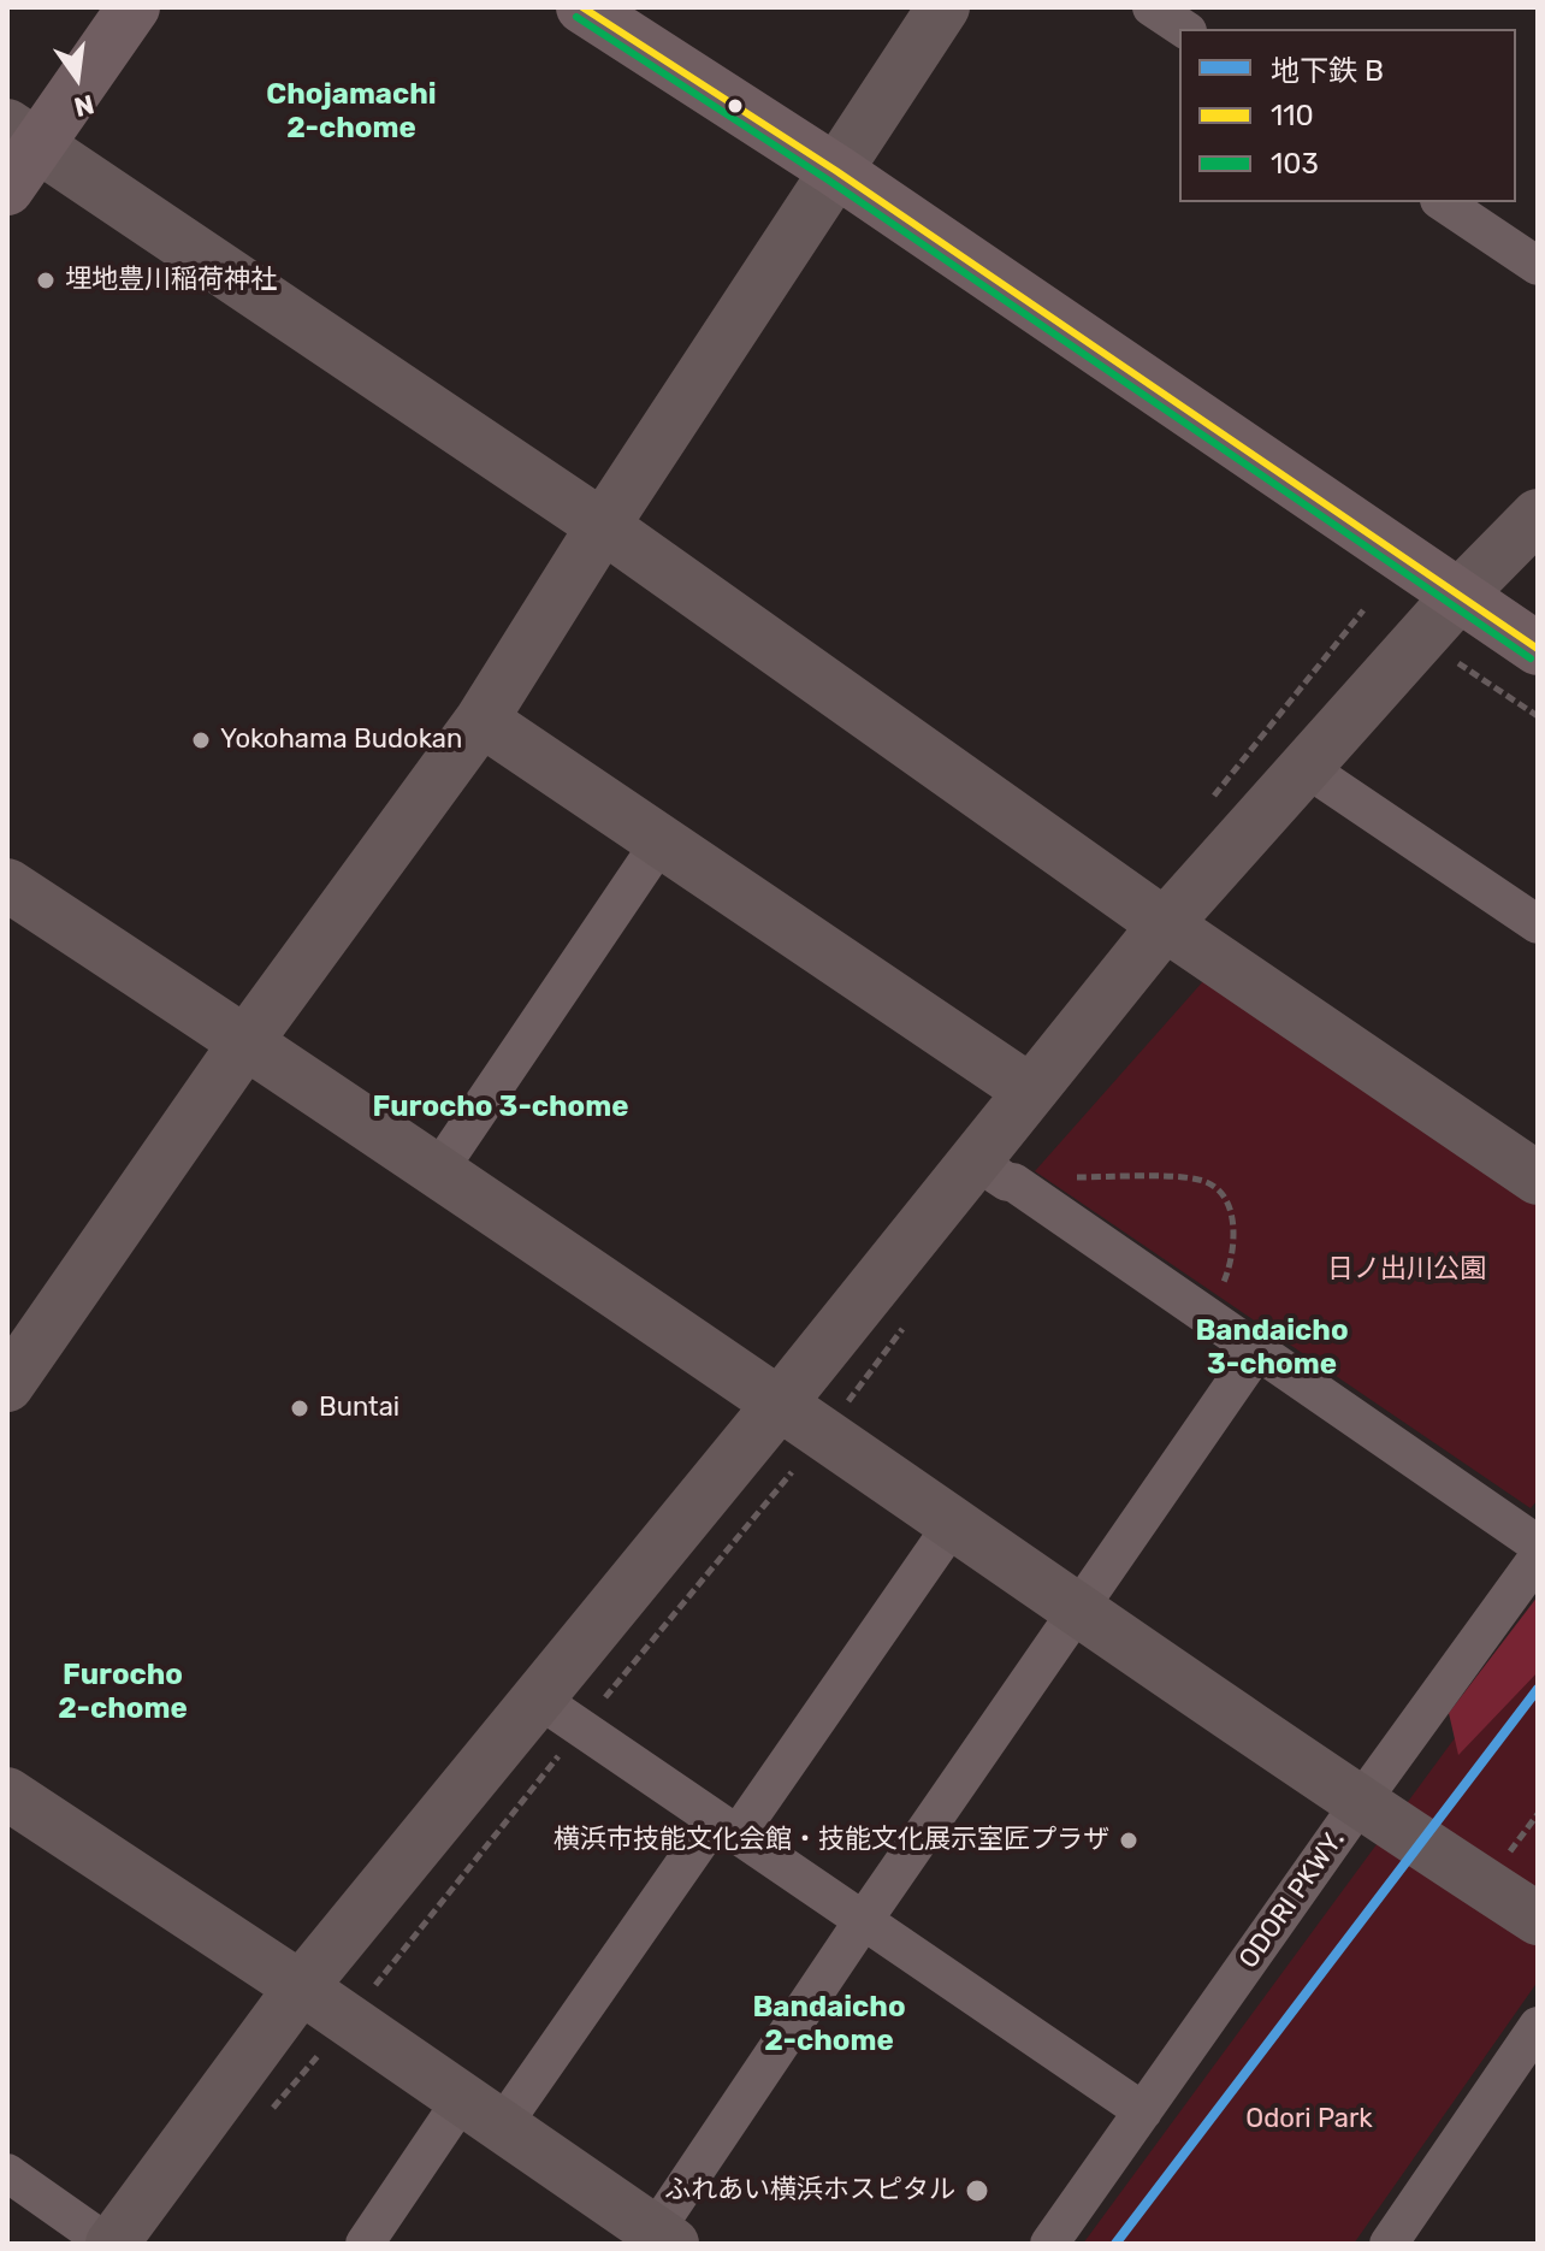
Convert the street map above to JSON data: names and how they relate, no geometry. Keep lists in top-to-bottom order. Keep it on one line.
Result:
{"streets":{"street":["ODORI PKWY."]},"districts":["Chojamachi 2-chome","Furocho 3-chome","Bandaicho 3-chome","Furocho 2-chome","Bandaicho 2-chome"],"parks":["日ノ出川公園","Odori Park"],"places":["埋地豊川稲荷神社","Yokohama Budokan","Buntai","横浜市技能文化会館・技能文化展示室匠プラザ","ふれあい横浜ホスピタル"],"lines":["transit line 110","transit line 103","metro line B"],"legend":["地下鉄 B","110","103"],"north":"bottom"}
